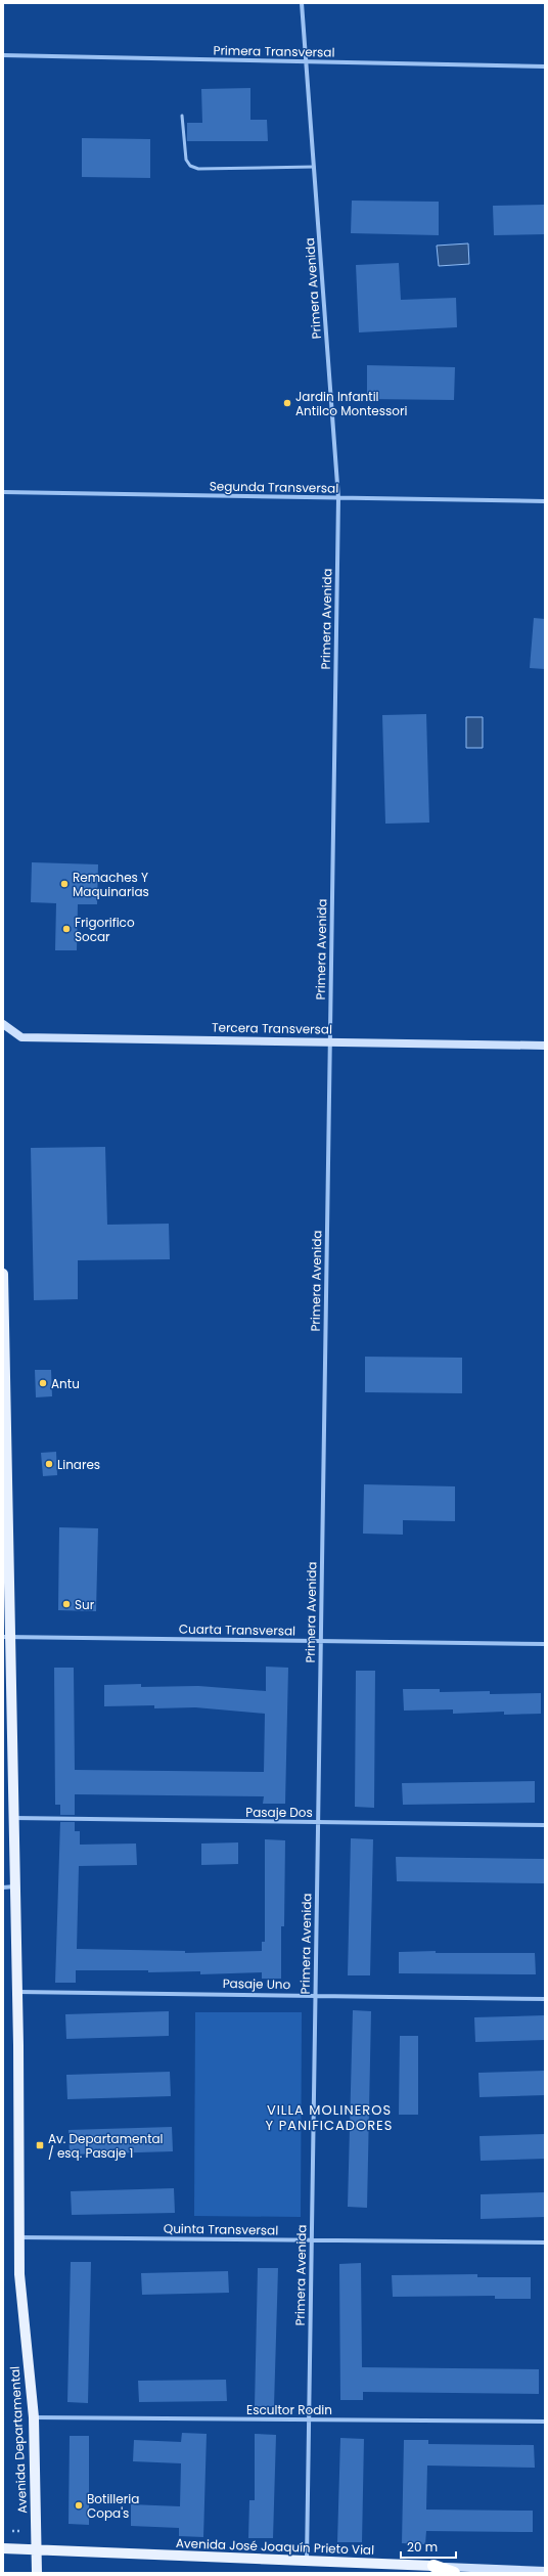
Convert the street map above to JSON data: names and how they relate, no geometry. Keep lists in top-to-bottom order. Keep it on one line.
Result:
{"streets":{"main road":["Avenida Departamental","Avenida José Joaquín Prieto Vial"],"street":["Primera Transversal","Primera Avenida","Segunda Transversal","Tercera Transversal","Cuarta Transversal","Pasaje Dos","Pasaje Uno","Quinta Transversal","Escultor Rodin"]},"crossings":[["Primera Transversal","Primera Avenida"],["Primera Avenida","Segunda Transversal"],["Primera Avenida","Tercera Transversal"],["Primera Avenida","Cuarta Transversal"],["Primera Avenida","Pasaje Dos"],["Primera Avenida","Pasaje Uno"],["Primera Avenida","Quinta Transversal"],["Primera Avenida","Escultor Rodin"],["Primera Avenida","Avenida José Joaquín Prieto Vial"],["Cuarta Transversal","Avenida Departamental"],["Pasaje Dos","Avenida Departamental"],["Pasaje Uno","Avenida Departamental"],["Quinta Transversal","Avenida Departamental"],["Escultor Rodin","Avenida Departamental"],["Avenida Departamental","Avenida José Joaquín Prieto Vial"]],"districts":["VILLA MOLINEROS Y PANIFICADORES"],"places":{"other":["Jardin Infantil Antilco Montessori","Remaches Y Maquinarias","Frigorifico Socar","Antu","Linares","Sur","Botilleria Copa's"],"transit":["Av. Departamental / esq. Pasaje 1"]},"scale_bar":"20 m"}
